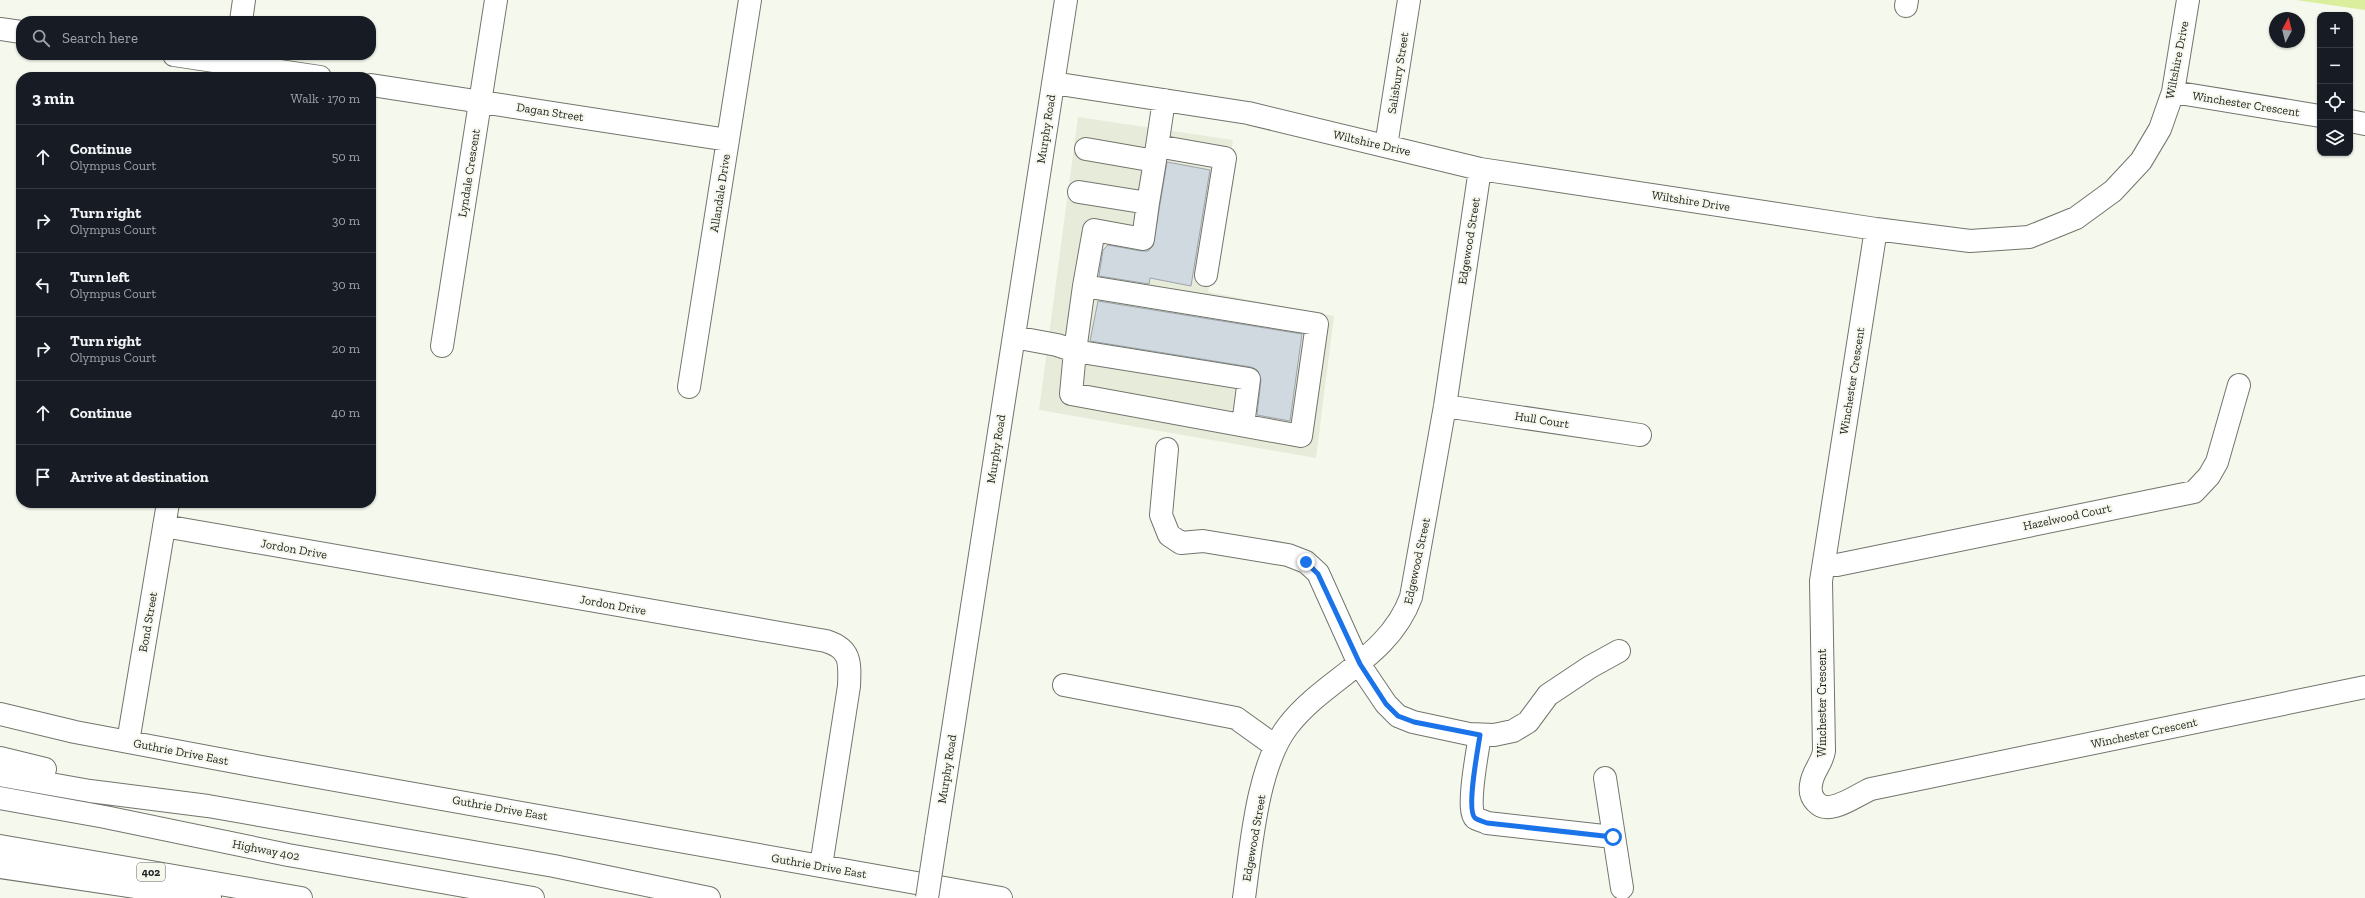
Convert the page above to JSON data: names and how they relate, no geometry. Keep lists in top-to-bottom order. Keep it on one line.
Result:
{"streets":{"main road":["Wiltshire Drive","Salisbury Street","Winchester Crescent","Dagan Street","Murphy Road","Lyndale Crescent","Allandale Drive","Edgewood Street","Hull Court","Hazelwood Court","Jordon Drive","Bond Street","Guthrie Drive East","Highway 402","402"]},"crossings":[["Wiltshire Drive","Salisbury Street"],["Wiltshire Drive","Winchester Crescent"],["Wiltshire Drive","Murphy Road"],["Wiltshire Drive","Edgewood Street"],["Winchester Crescent","Hazelwood Court"],["Dagan Street","Lyndale Crescent"],["Dagan Street","Allandale Drive"],["Edgewood Street","Hull Court"],["Jordon Drive","Bond Street"],["Jordon Drive","Guthrie Drive East"],["Bond Street","Guthrie Drive East"]],"north":"top","page":{"map_buttons":["+","−"],"search":"Search here","heading":["3 min","Walk · 170 m"],"list":[["Continue","Olympus Court","50 m"],["Turn right","Olympus Court","30 m"],["Turn left","Olympus Court","30 m"],["Turn right","Olympus Court","20 m"],["Continue","40 m"],"Arrive at destination"]}}
